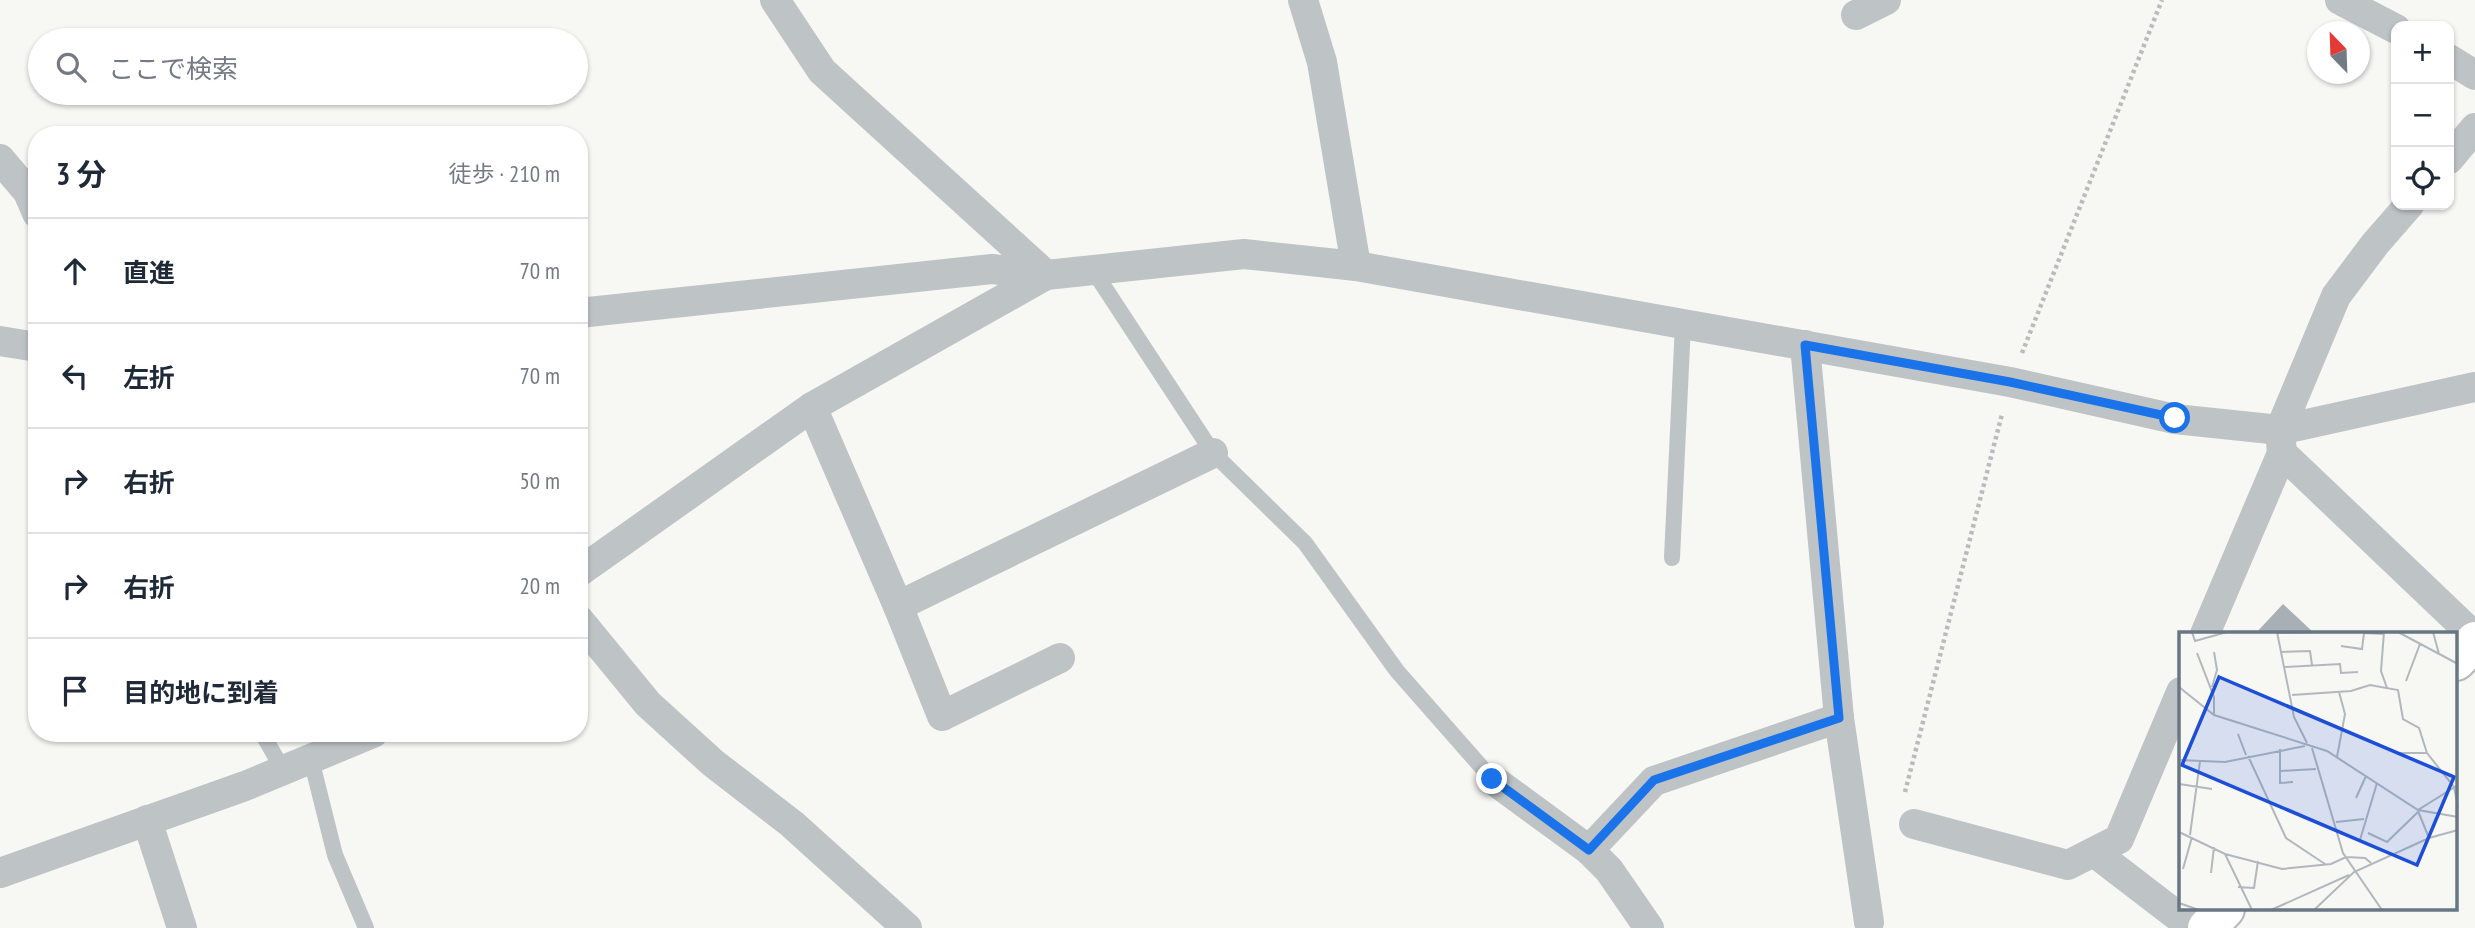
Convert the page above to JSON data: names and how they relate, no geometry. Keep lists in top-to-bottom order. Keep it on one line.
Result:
{"north":"top left","page":{"map_buttons":["+","−"],"search":"ここで検索","heading":["3 分","徒歩 · 210 m"],"list":[["直進","70 m"],["左折","70 m"],["右折","50 m"],["右折","20 m"],"目的地に到着"]}}
